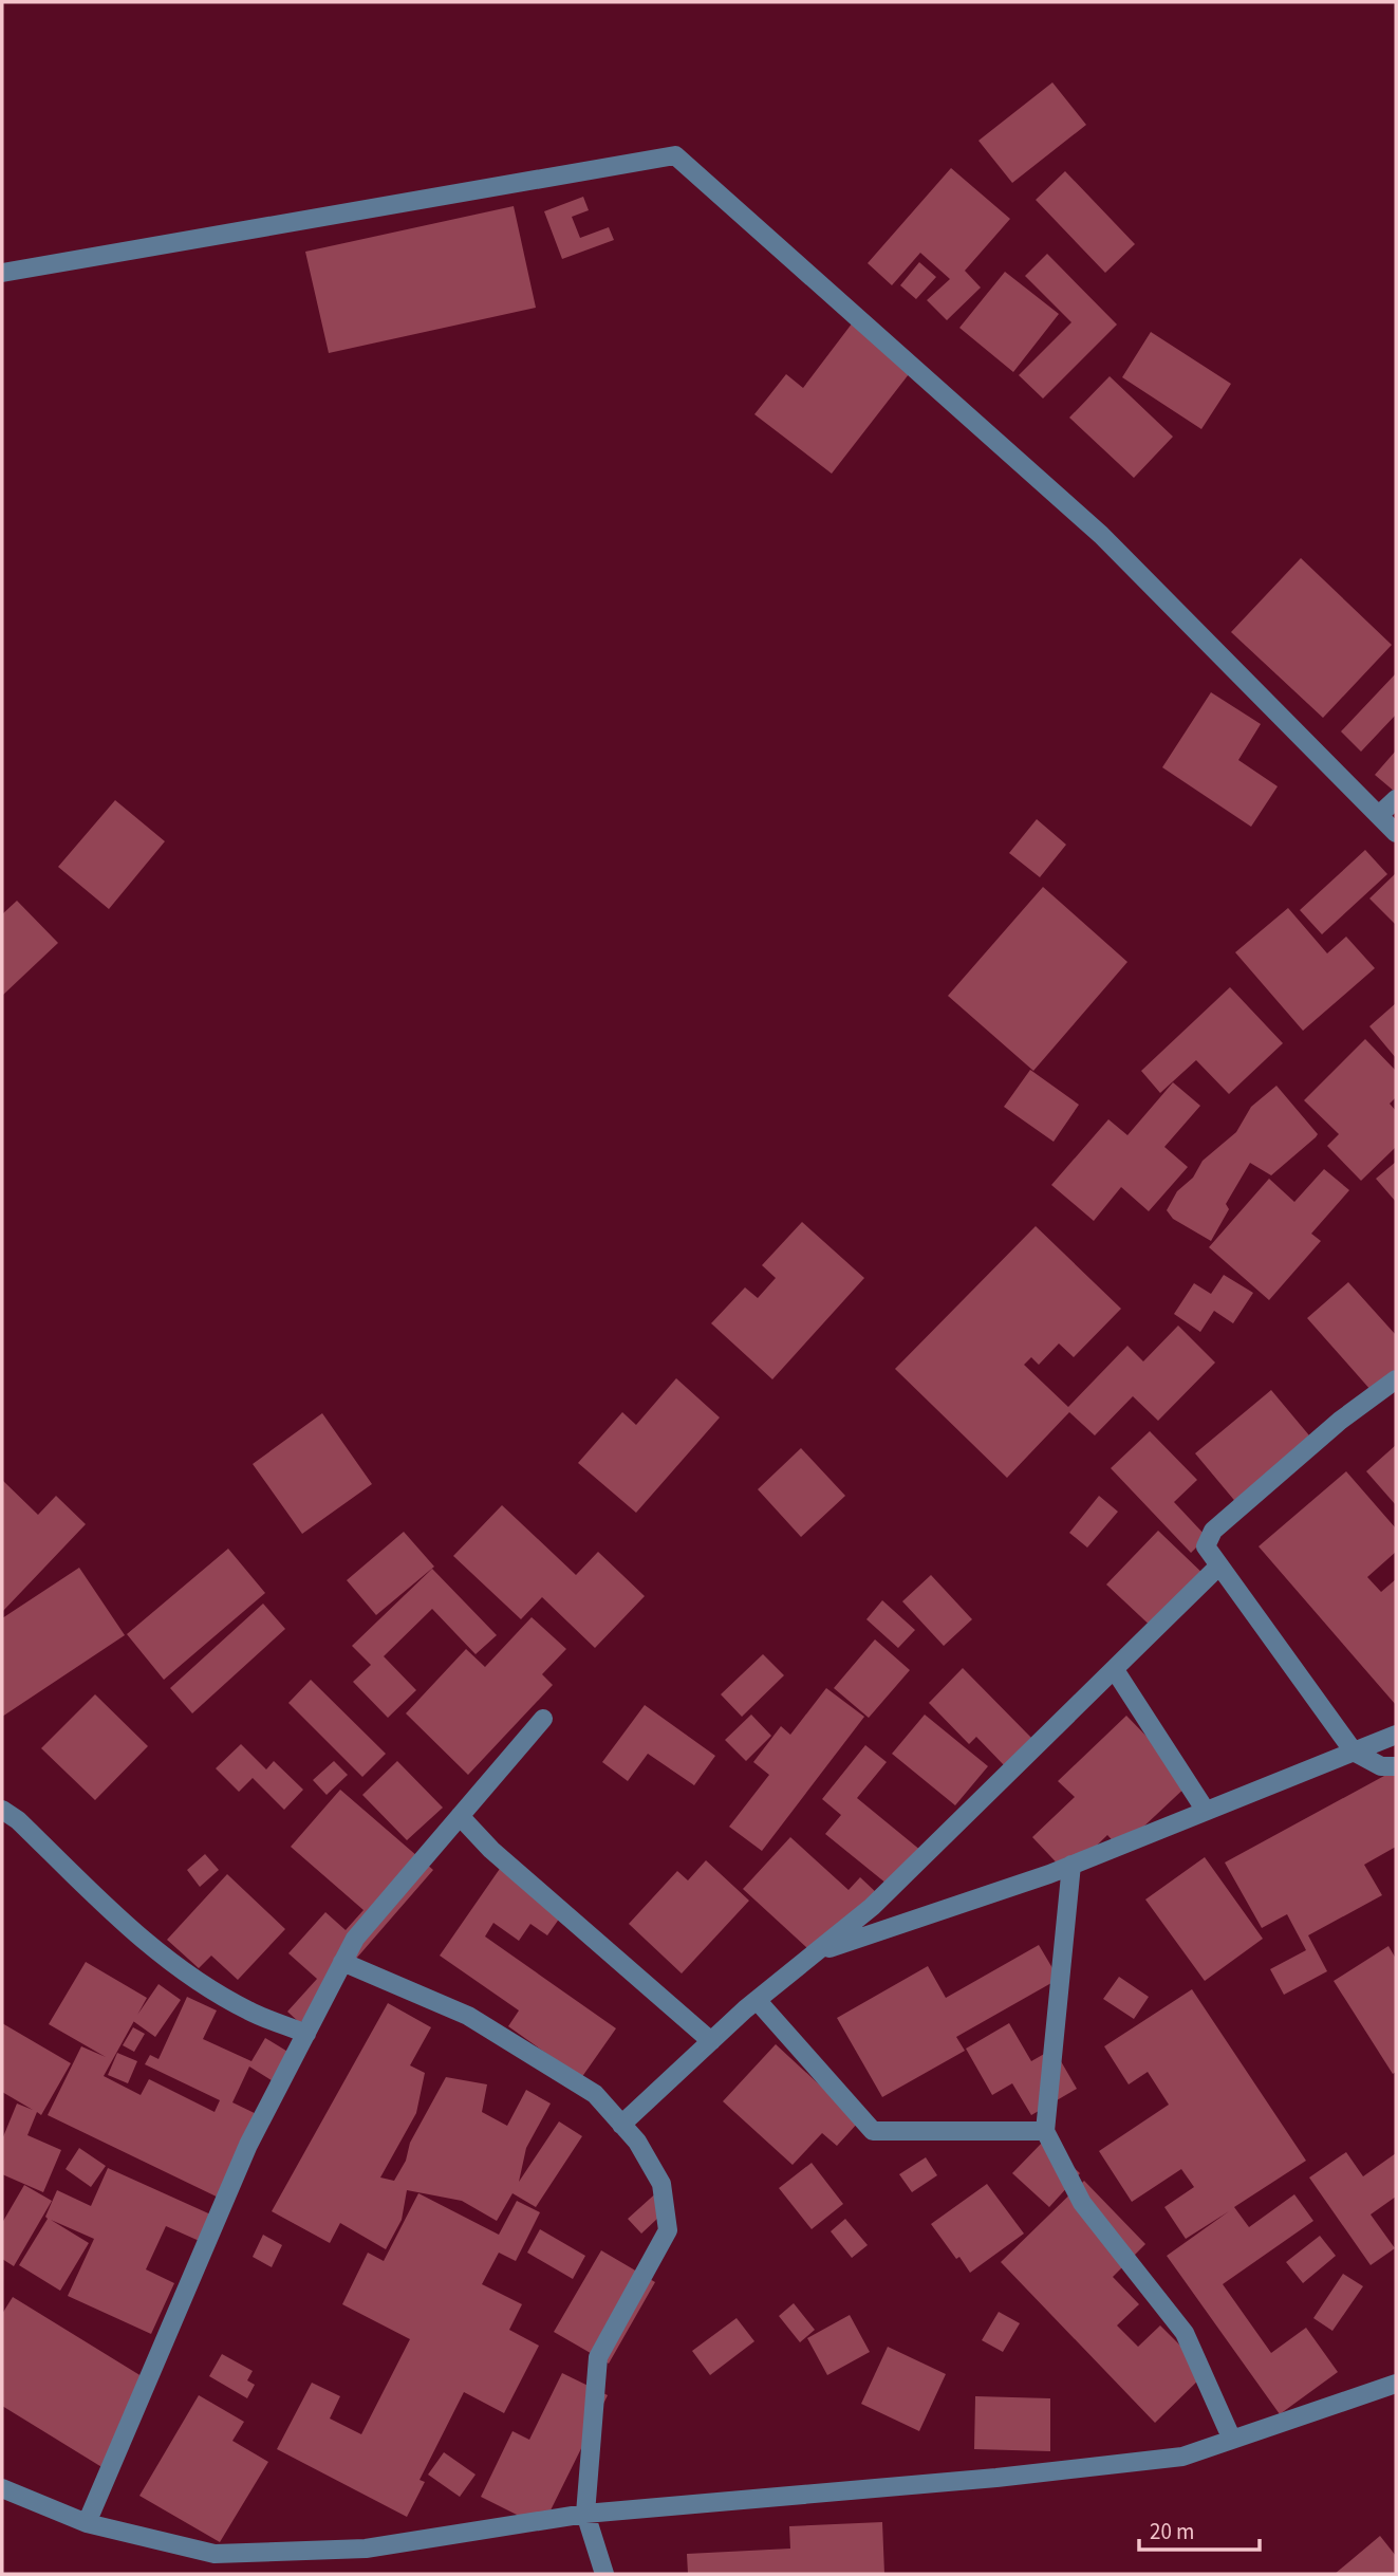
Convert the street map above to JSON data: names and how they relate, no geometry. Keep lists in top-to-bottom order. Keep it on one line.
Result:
{"scale_bar":"20 m"}
